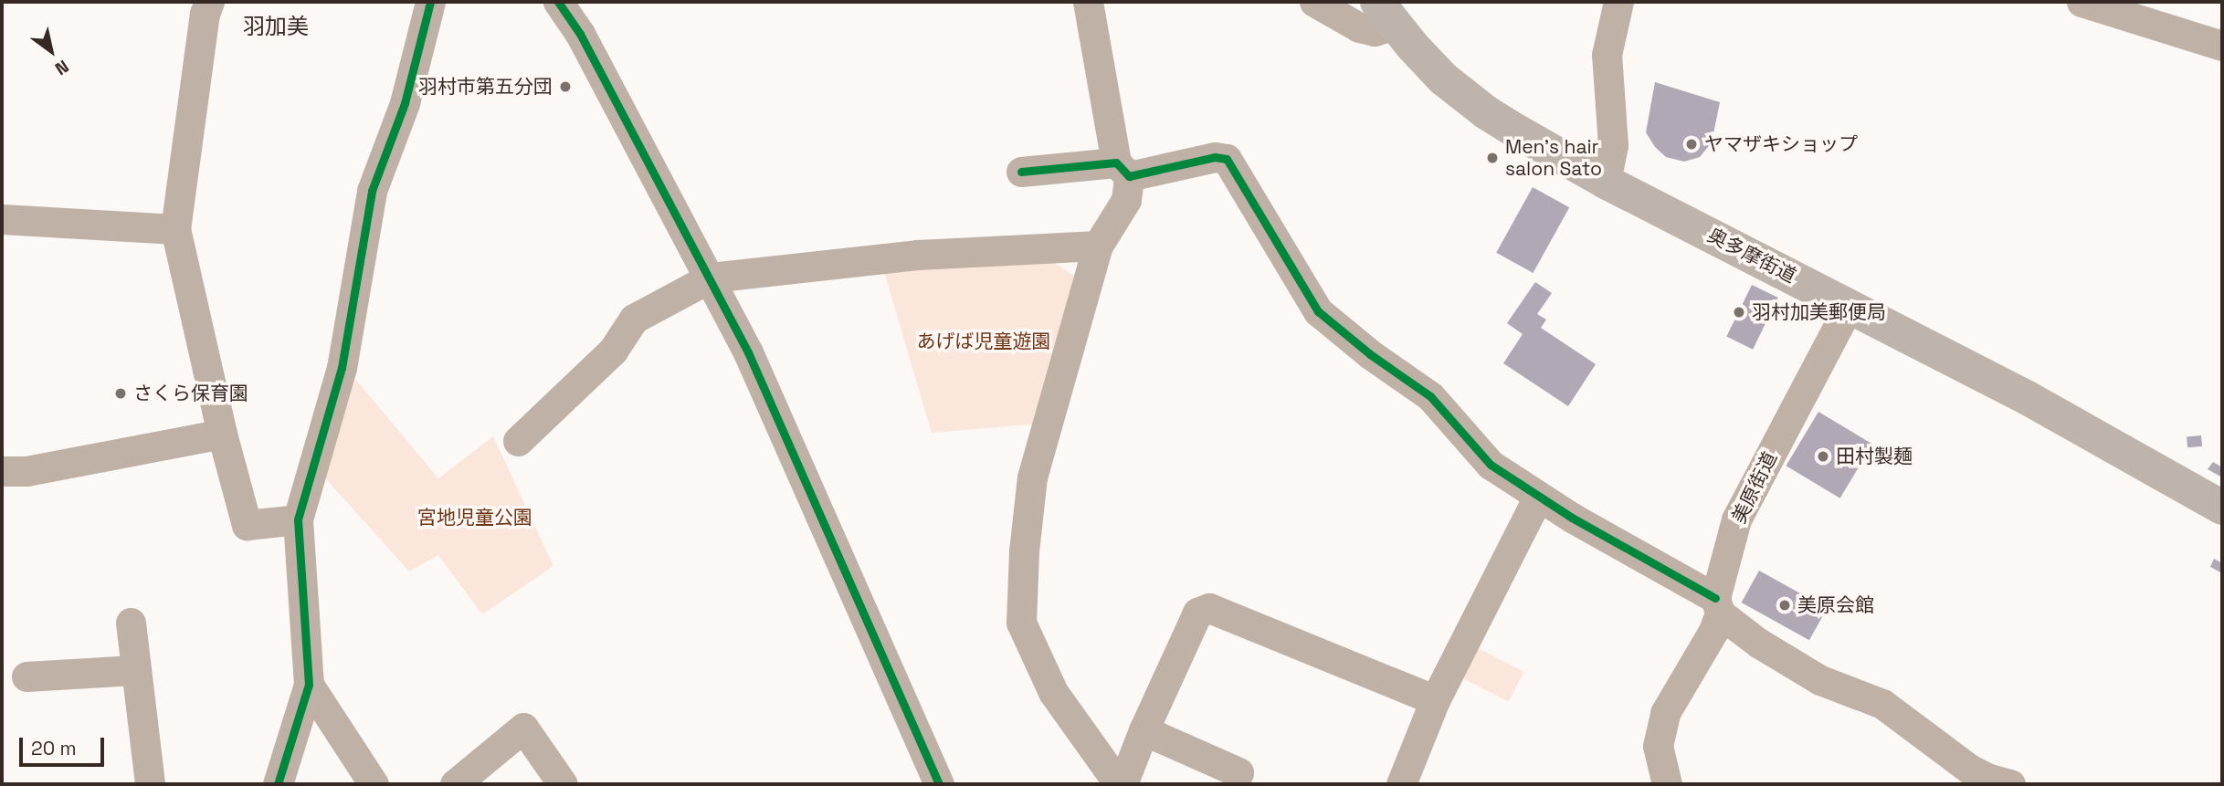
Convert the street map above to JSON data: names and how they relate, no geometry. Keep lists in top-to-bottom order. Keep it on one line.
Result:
{"streets":{"main road":["奥多摩街道"],"street":["美原街道"]},"crossings":[["奥多摩街道","美原街道"]],"districts":["羽加美"],"parks":["あげば児童遊園","宮地児童公園"],"places":["羽村市第五分団","ヤマザキショップ","Men's hair salon Sato","羽村加美郵便局","さくら保育園","田村製麺","美原会館"],"scale_bar":"20 m","north":"bottom right"}
